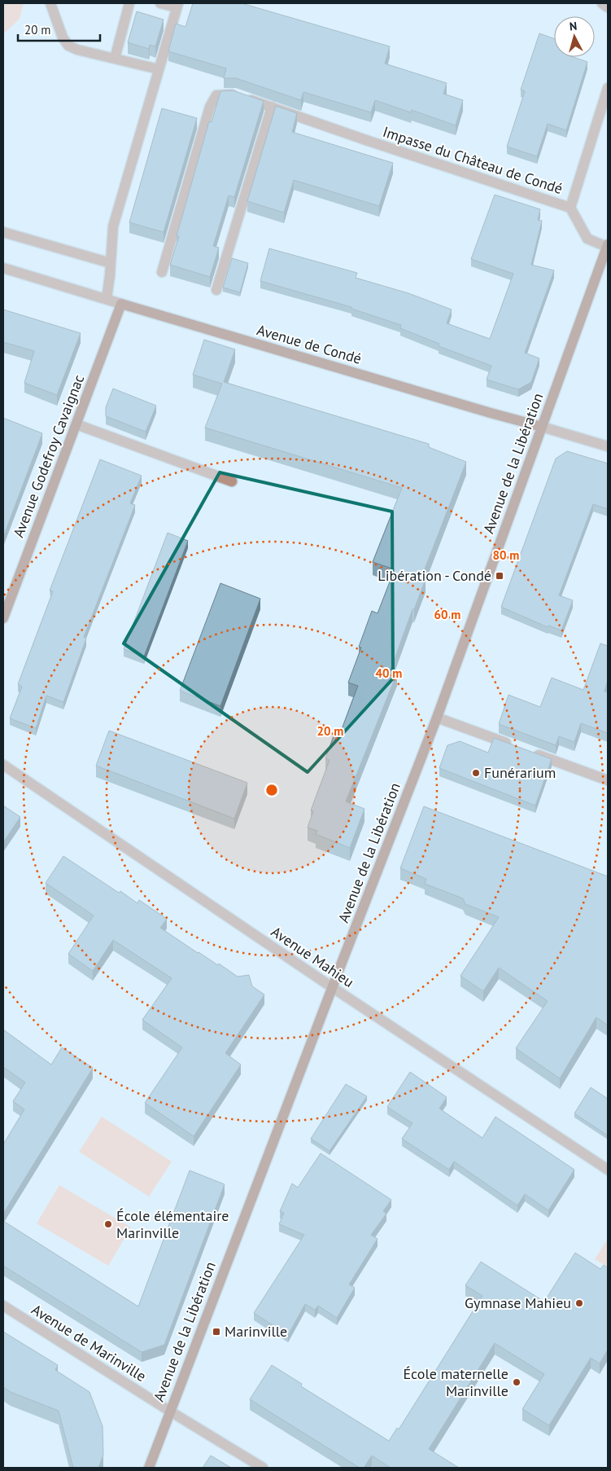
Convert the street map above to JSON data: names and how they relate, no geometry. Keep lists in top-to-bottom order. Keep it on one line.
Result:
{"streets":{"main road":["Avenue de Condé","Avenue Godefroy Cavaignac","Avenue de la Libération"],"street":["Impasse du Château de Condé","Avenue Mahieu","Avenue de Marinville"]},"crossings":[["Avenue de Condé","Avenue Godefroy Cavaignac"],["Avenue de Condé","Avenue de la Libération"],["Avenue de la Libération","Avenue Mahieu"],["Avenue de la Libération","Avenue de Marinville"]],"places":{"transit":["Libération - Condé","Marinville"],"other":["Funérarium","École élémentaire Marinville","Gymnase Mahieu","École maternelle Marinville"]},"scale_bar":"20 m","north":"top","rings":["80 m","60 m","40 m","20 m"]}
